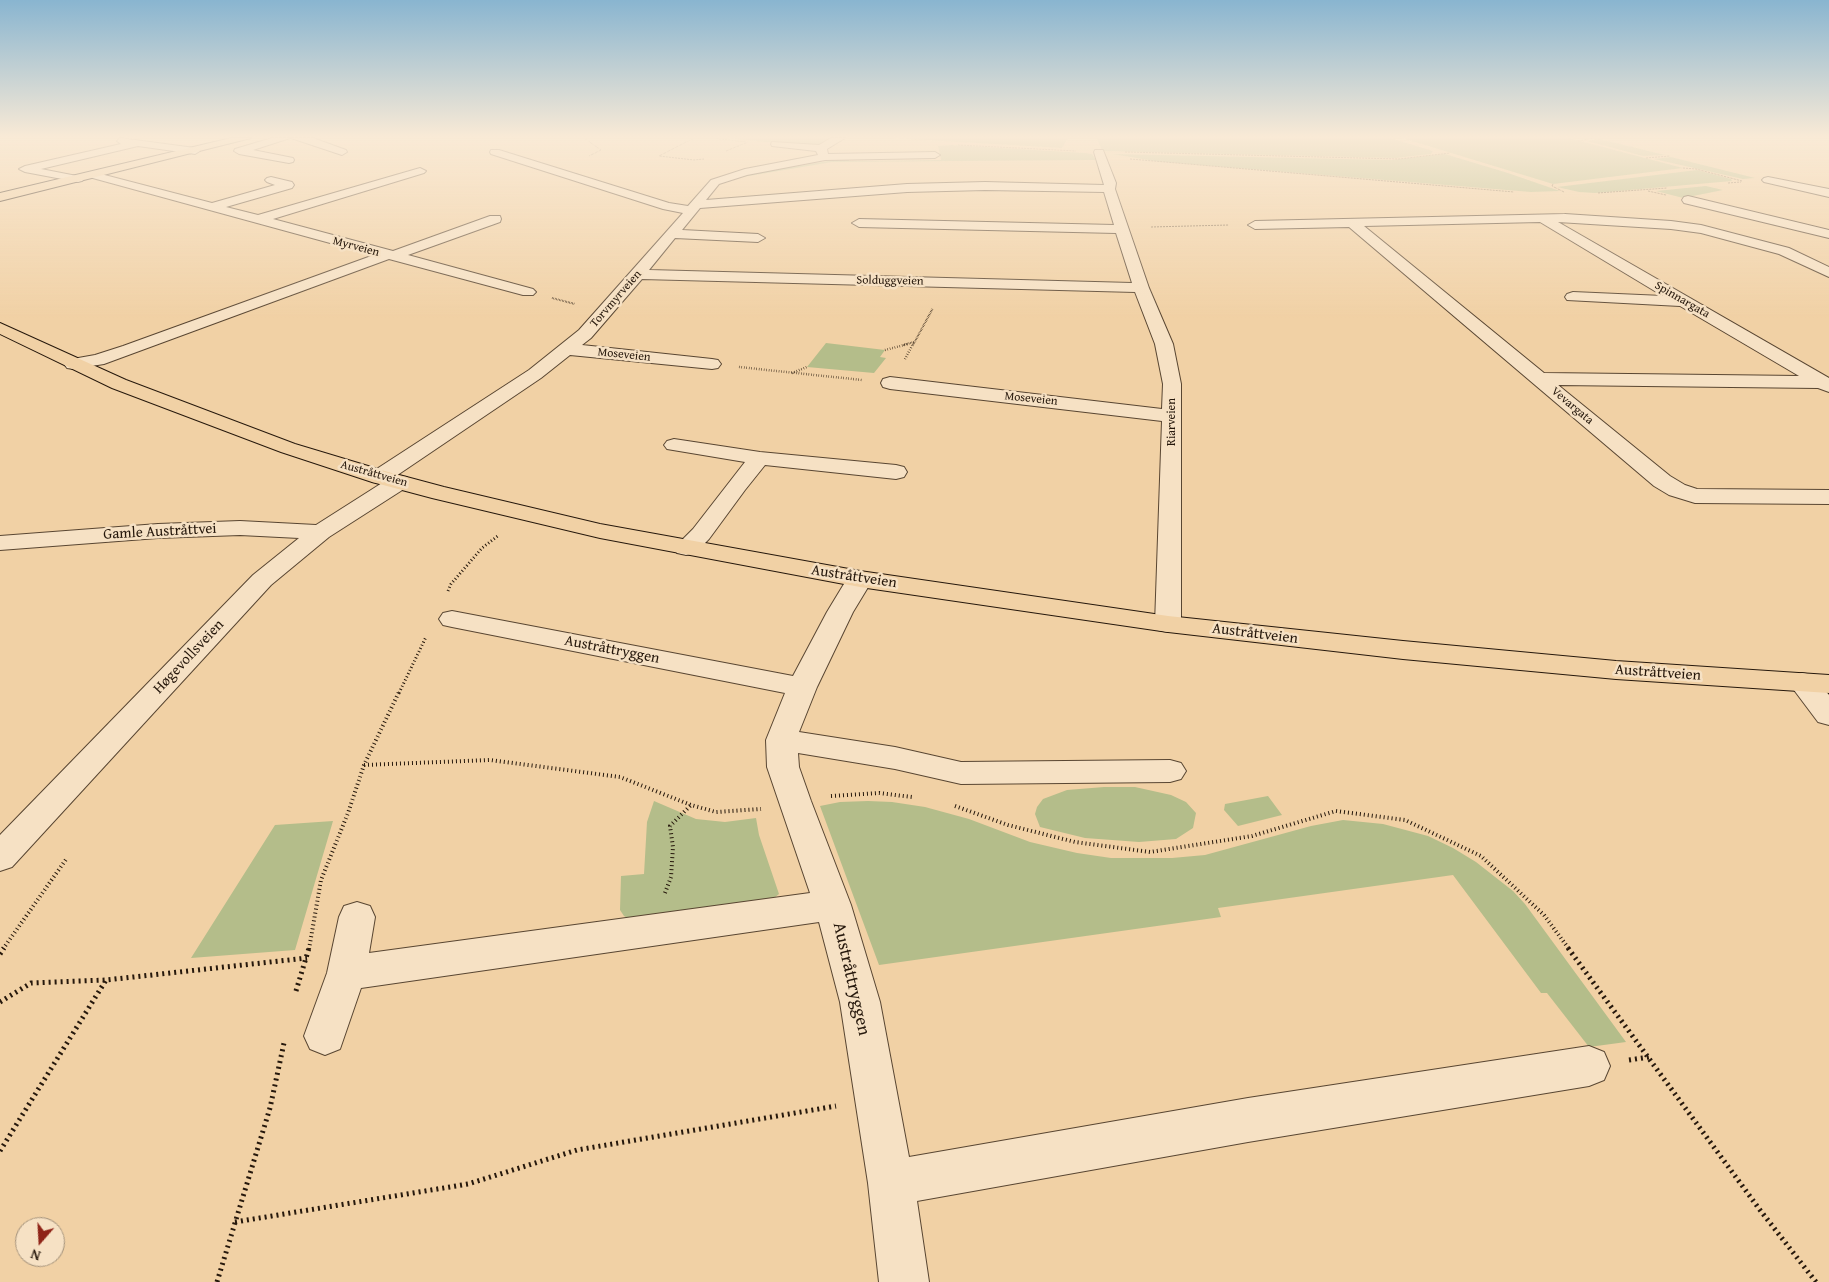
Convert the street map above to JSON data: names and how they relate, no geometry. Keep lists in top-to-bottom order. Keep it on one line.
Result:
{"streets":{"main road":["Austråttveien"],"street":["Myrveien","Solduggveien","Torvmyrveien","Spinnargata","Moseveien","Vevargata","Riarveien","Gamle Austråttvei","Austråttryggen","Høgevollsveien"]},"crossings":[["Myrveien","Austråttveien"],["Solduggveien","Torvmyrveien"],["Solduggveien","Riarveien"],["Torvmyrveien","Moseveien"],["Torvmyrveien","Austråttveien"],["Torvmyrveien","Høgevollsveien"],["Spinnargata","Vevargata"],["Moseveien","Riarveien"],["Riarveien","Austråttveien"],["Austråttveien","Austråttryggen"],["Austråttveien","Høgevollsveien"],["Gamle Austråttvei","Høgevollsveien"]],"north":"bottom"}
